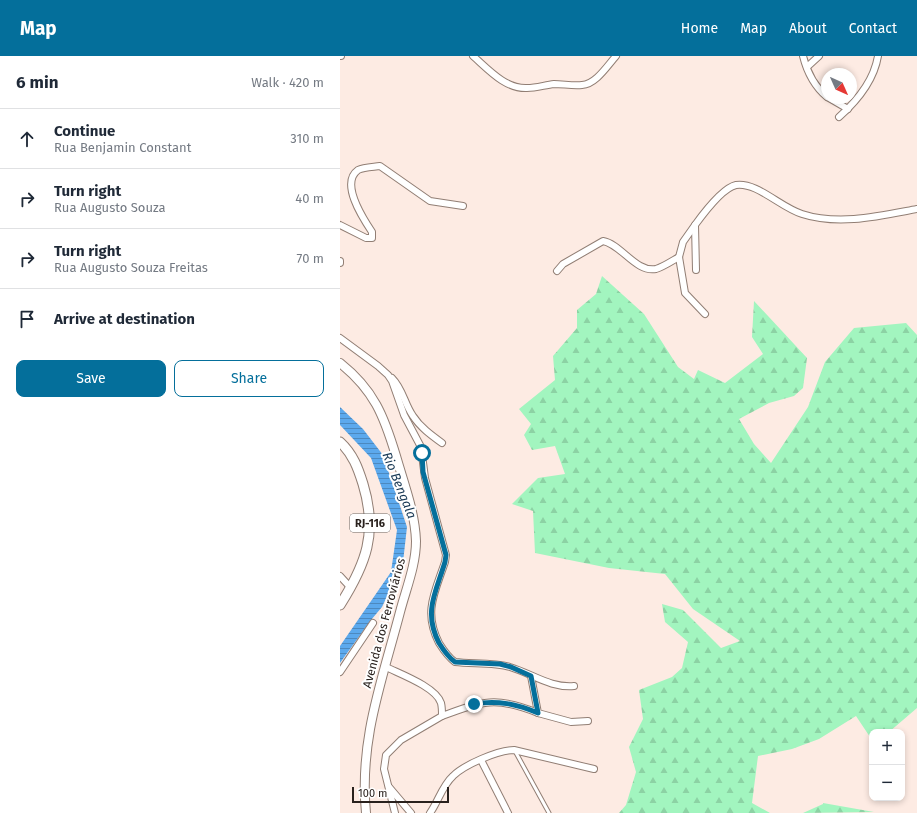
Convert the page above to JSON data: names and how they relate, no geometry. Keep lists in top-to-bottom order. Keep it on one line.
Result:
{"streets":{"main road":["RJ-116","Avenida dos Ferroviários"]},"water":["Rio Bengala"],"scale_bar":"100 m","north":"bottom right","page":{"header":"Map","nav":["Home","Map","About","Contact"],"heading":["6 min","Walk · 420 m"],"list":[["Continue","Rua Benjamin Constant","310 m"],["Turn right","Rua Augusto Souza","40 m"],["Turn right","Rua Augusto Souza Freitas","70 m"],"Arrive at destination"],"buttons":["Save","Share"],"map_buttons":["+","−"],"scale":"100 m"}}
